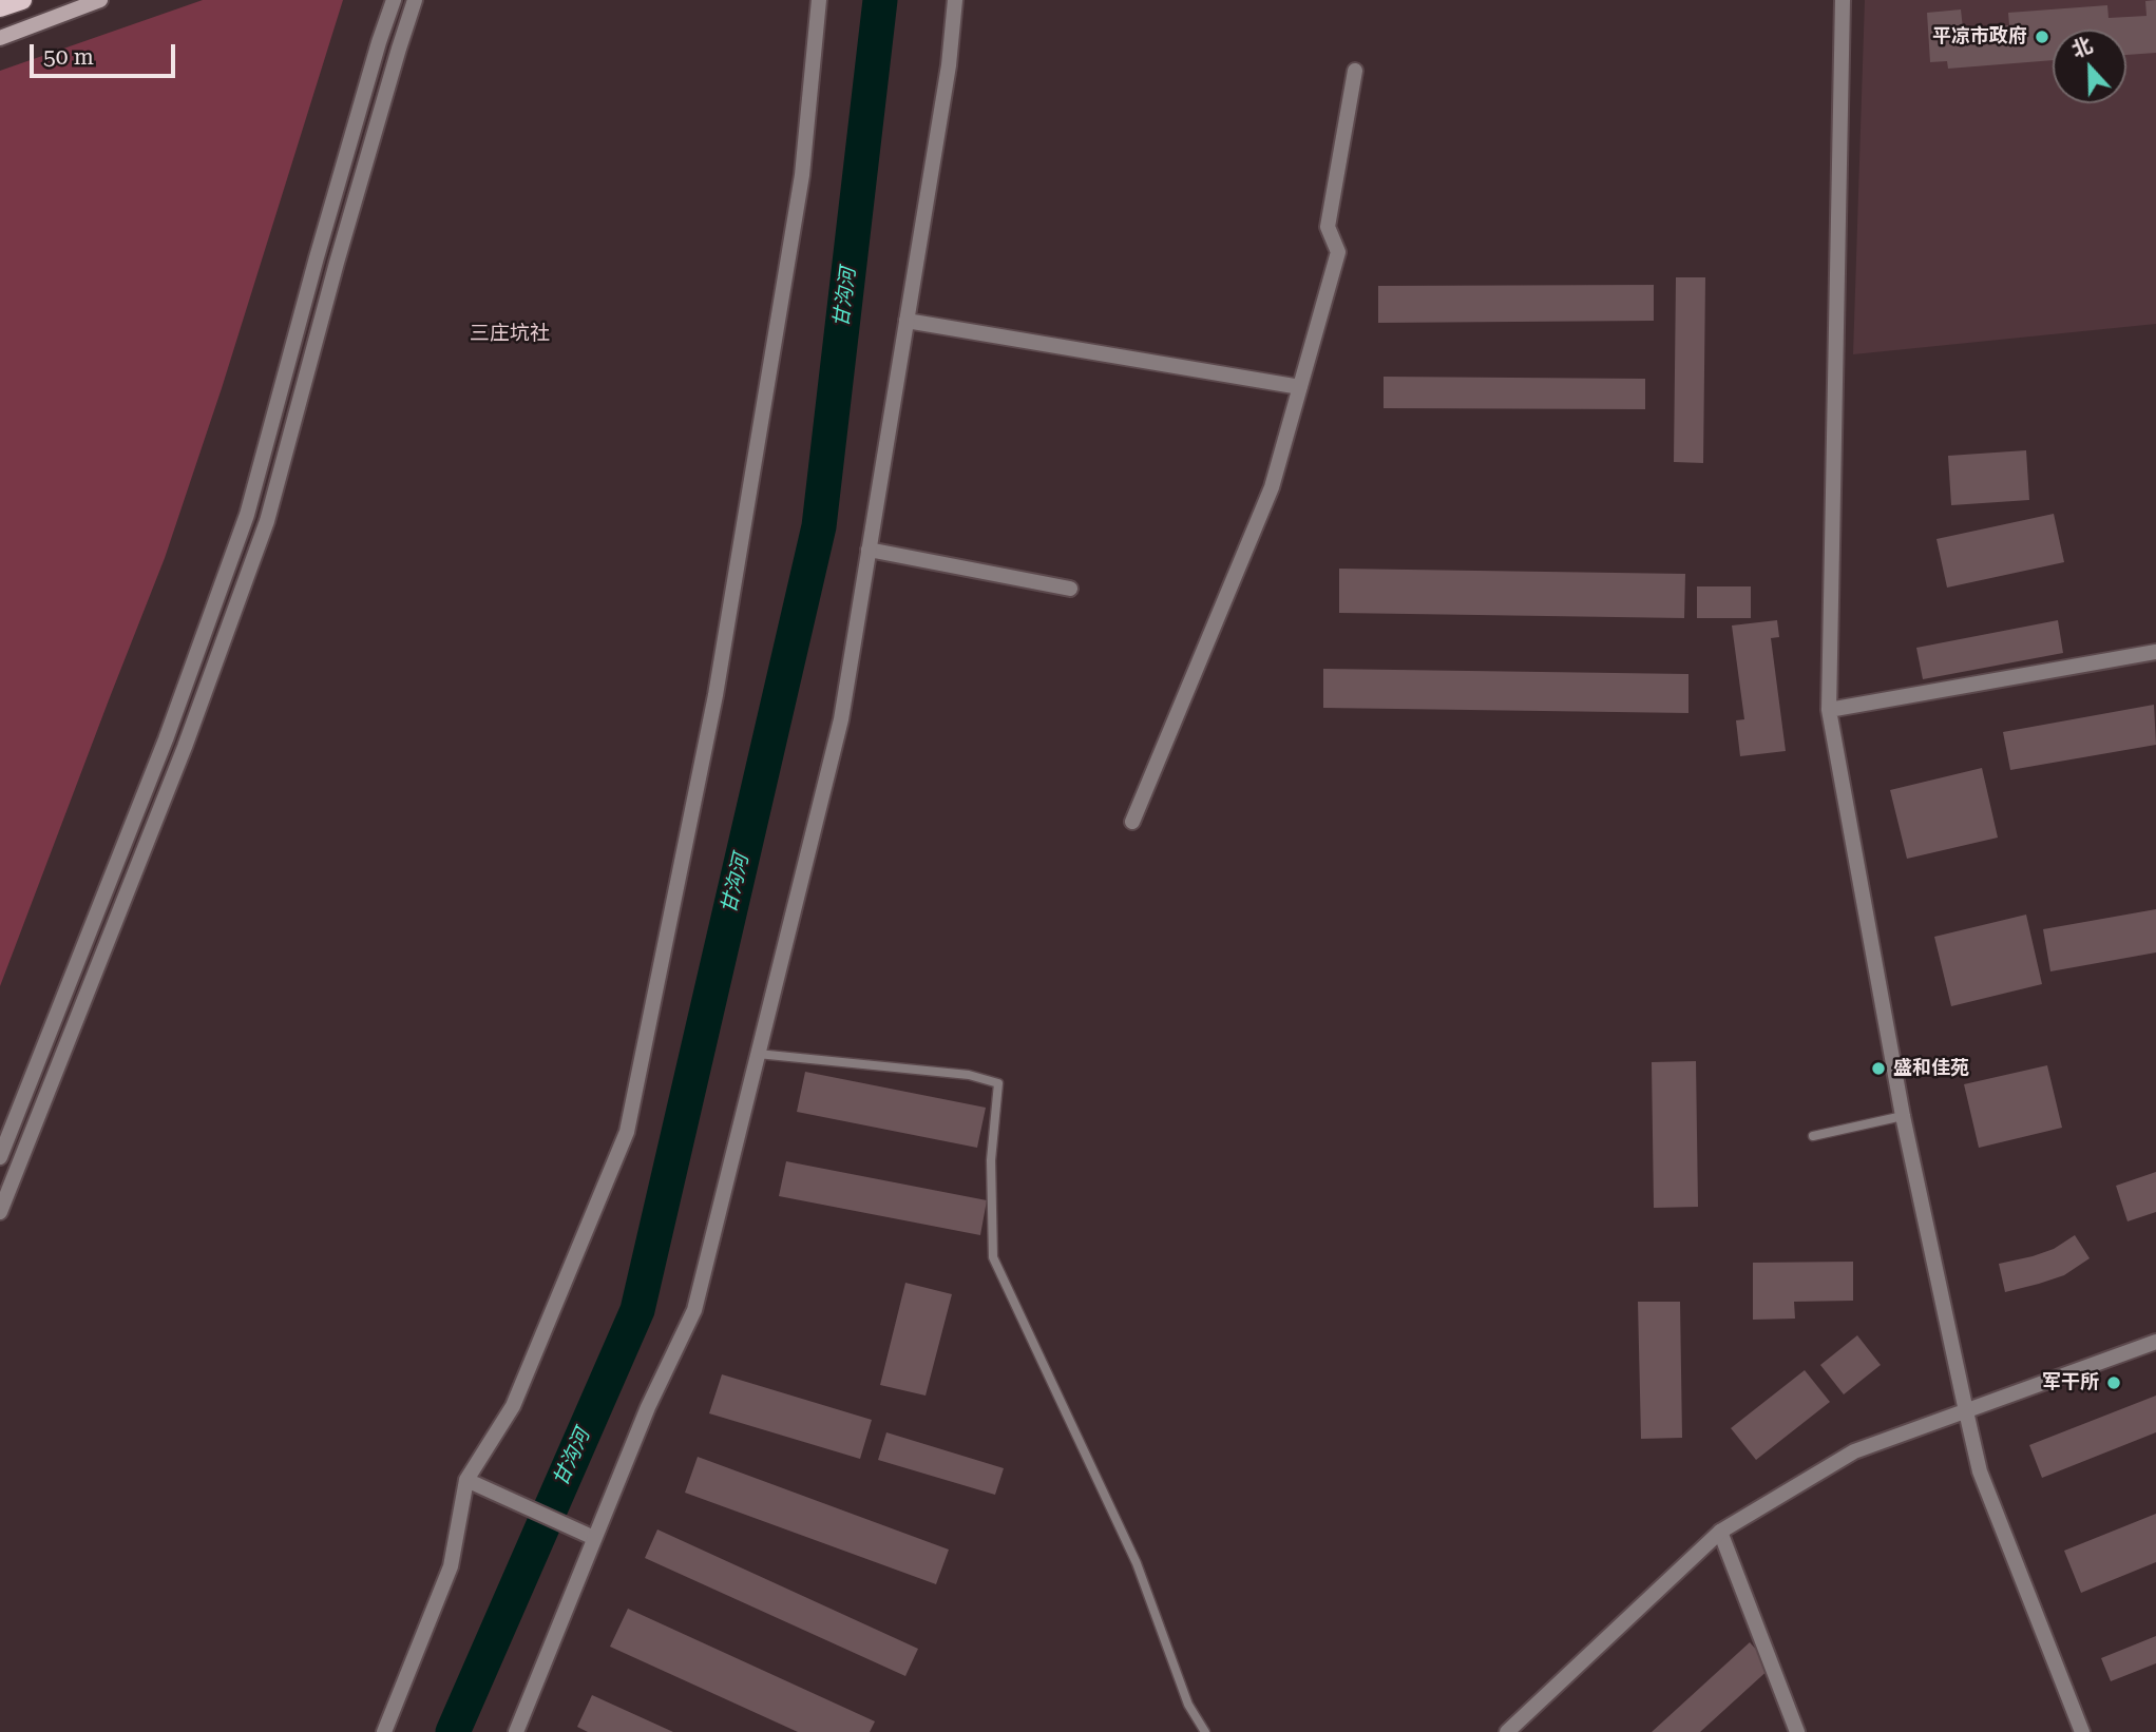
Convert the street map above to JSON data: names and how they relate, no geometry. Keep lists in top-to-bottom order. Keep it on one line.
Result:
{"districts":["三庄坑社"],"water":["甘沟河"],"places":["平凉市政府","盛和佳苑","军干所"],"scale_bar":"50 m","north":"top"}
